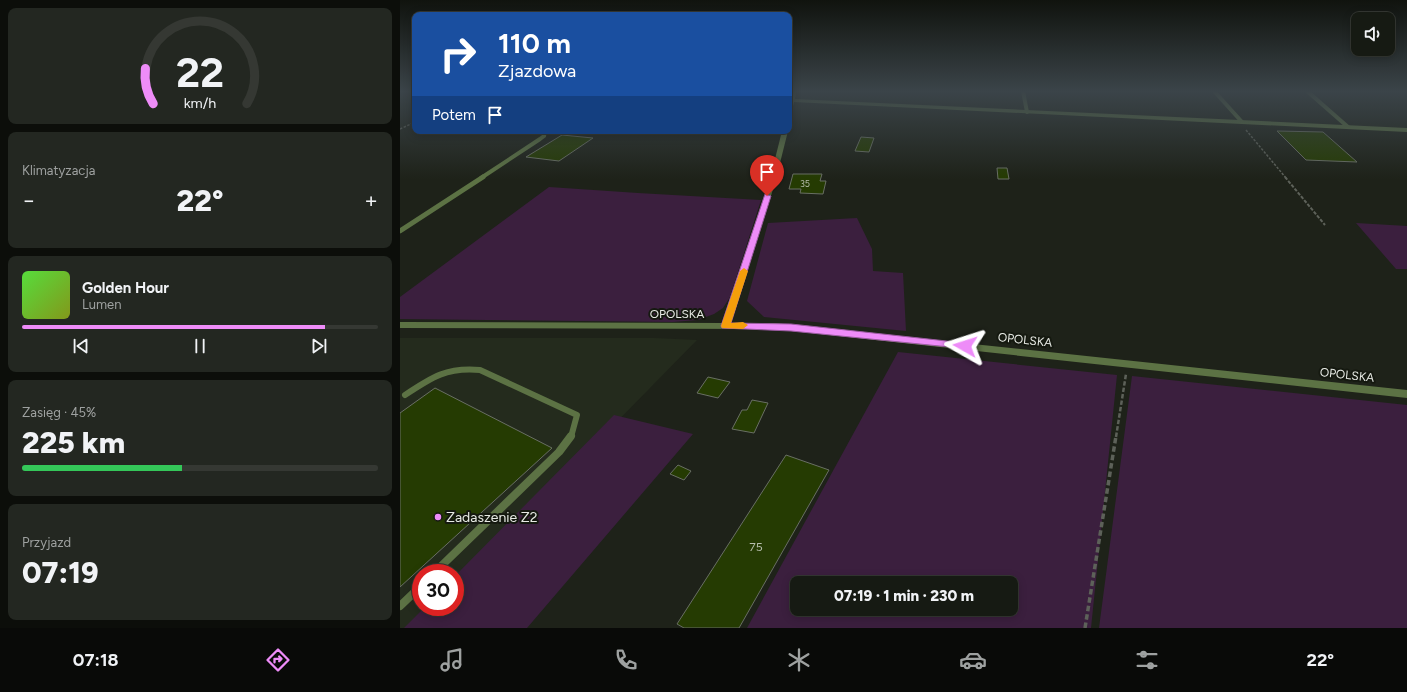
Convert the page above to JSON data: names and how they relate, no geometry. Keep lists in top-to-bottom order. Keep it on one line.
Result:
{"streets":{"street":["OPOLSKA"]},"places":["Zadaszenie Z2"],"house_numbers":["35","75"],"page":{"turn":["110 m","Zjazdowa"],"then":"Potem","tile":["Klimatyzacja",["Zasięg · 45%","225 km"],["Przyjazd","07:19"]],"heat":["−","22°","+"],"song":["Golden Hour","Lumen"],"limit":"30","trip":"07:19 · 1 min · 230 m","tabs":["07:18","22°"],"gauge":["22","km/h"]}}
